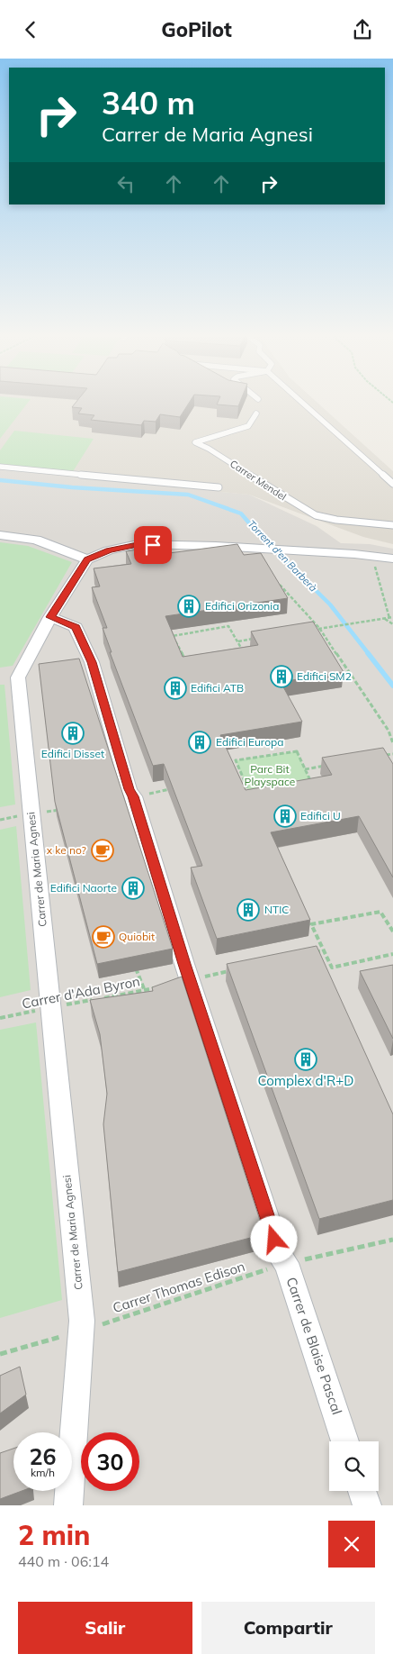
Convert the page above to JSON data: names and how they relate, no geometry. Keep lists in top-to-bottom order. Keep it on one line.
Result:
{"streets":{"street":["Carrer de Maria Agnesi","Carrer de Blaise Pascal"],"lane":["Carrer Mendel"],"path":["Carrer d'Ada Byron","Carrer Thomas Edison"]},"crossings":[["Carrer de Maria Agnesi","Carrer d'Ada Byron"],["Carrer de Maria Agnesi","Carrer Thomas Edison"],["Carrer de Maria Agnesi","Carrer de Blaise Pascal"],["Carrer d'Ada Byron","Carrer de Blaise Pascal"],["Carrer Thomas Edison","Carrer de Blaise Pascal"]],"water":["Torrent d'en Barberà"],"parks":["Parc Bit Playspace"],"places":{"building":["Edifici Orizonia","Edifici SM2","Edifici ATB","Edifici Disset","Edifici Europa","Edifici U","Edifici Naorte","NTIC","Complex d'R+D"],"cafe":["x ke no?","Quiobit"]},"page":{"header":"GoPilot","turn":["340 m","Carrer de Maria Agnesi"],"speed":"26 km/h","limit":"30","heading":["2 min","440 m · 06:14"],"buttons":["Salir","Compartir"]}}
